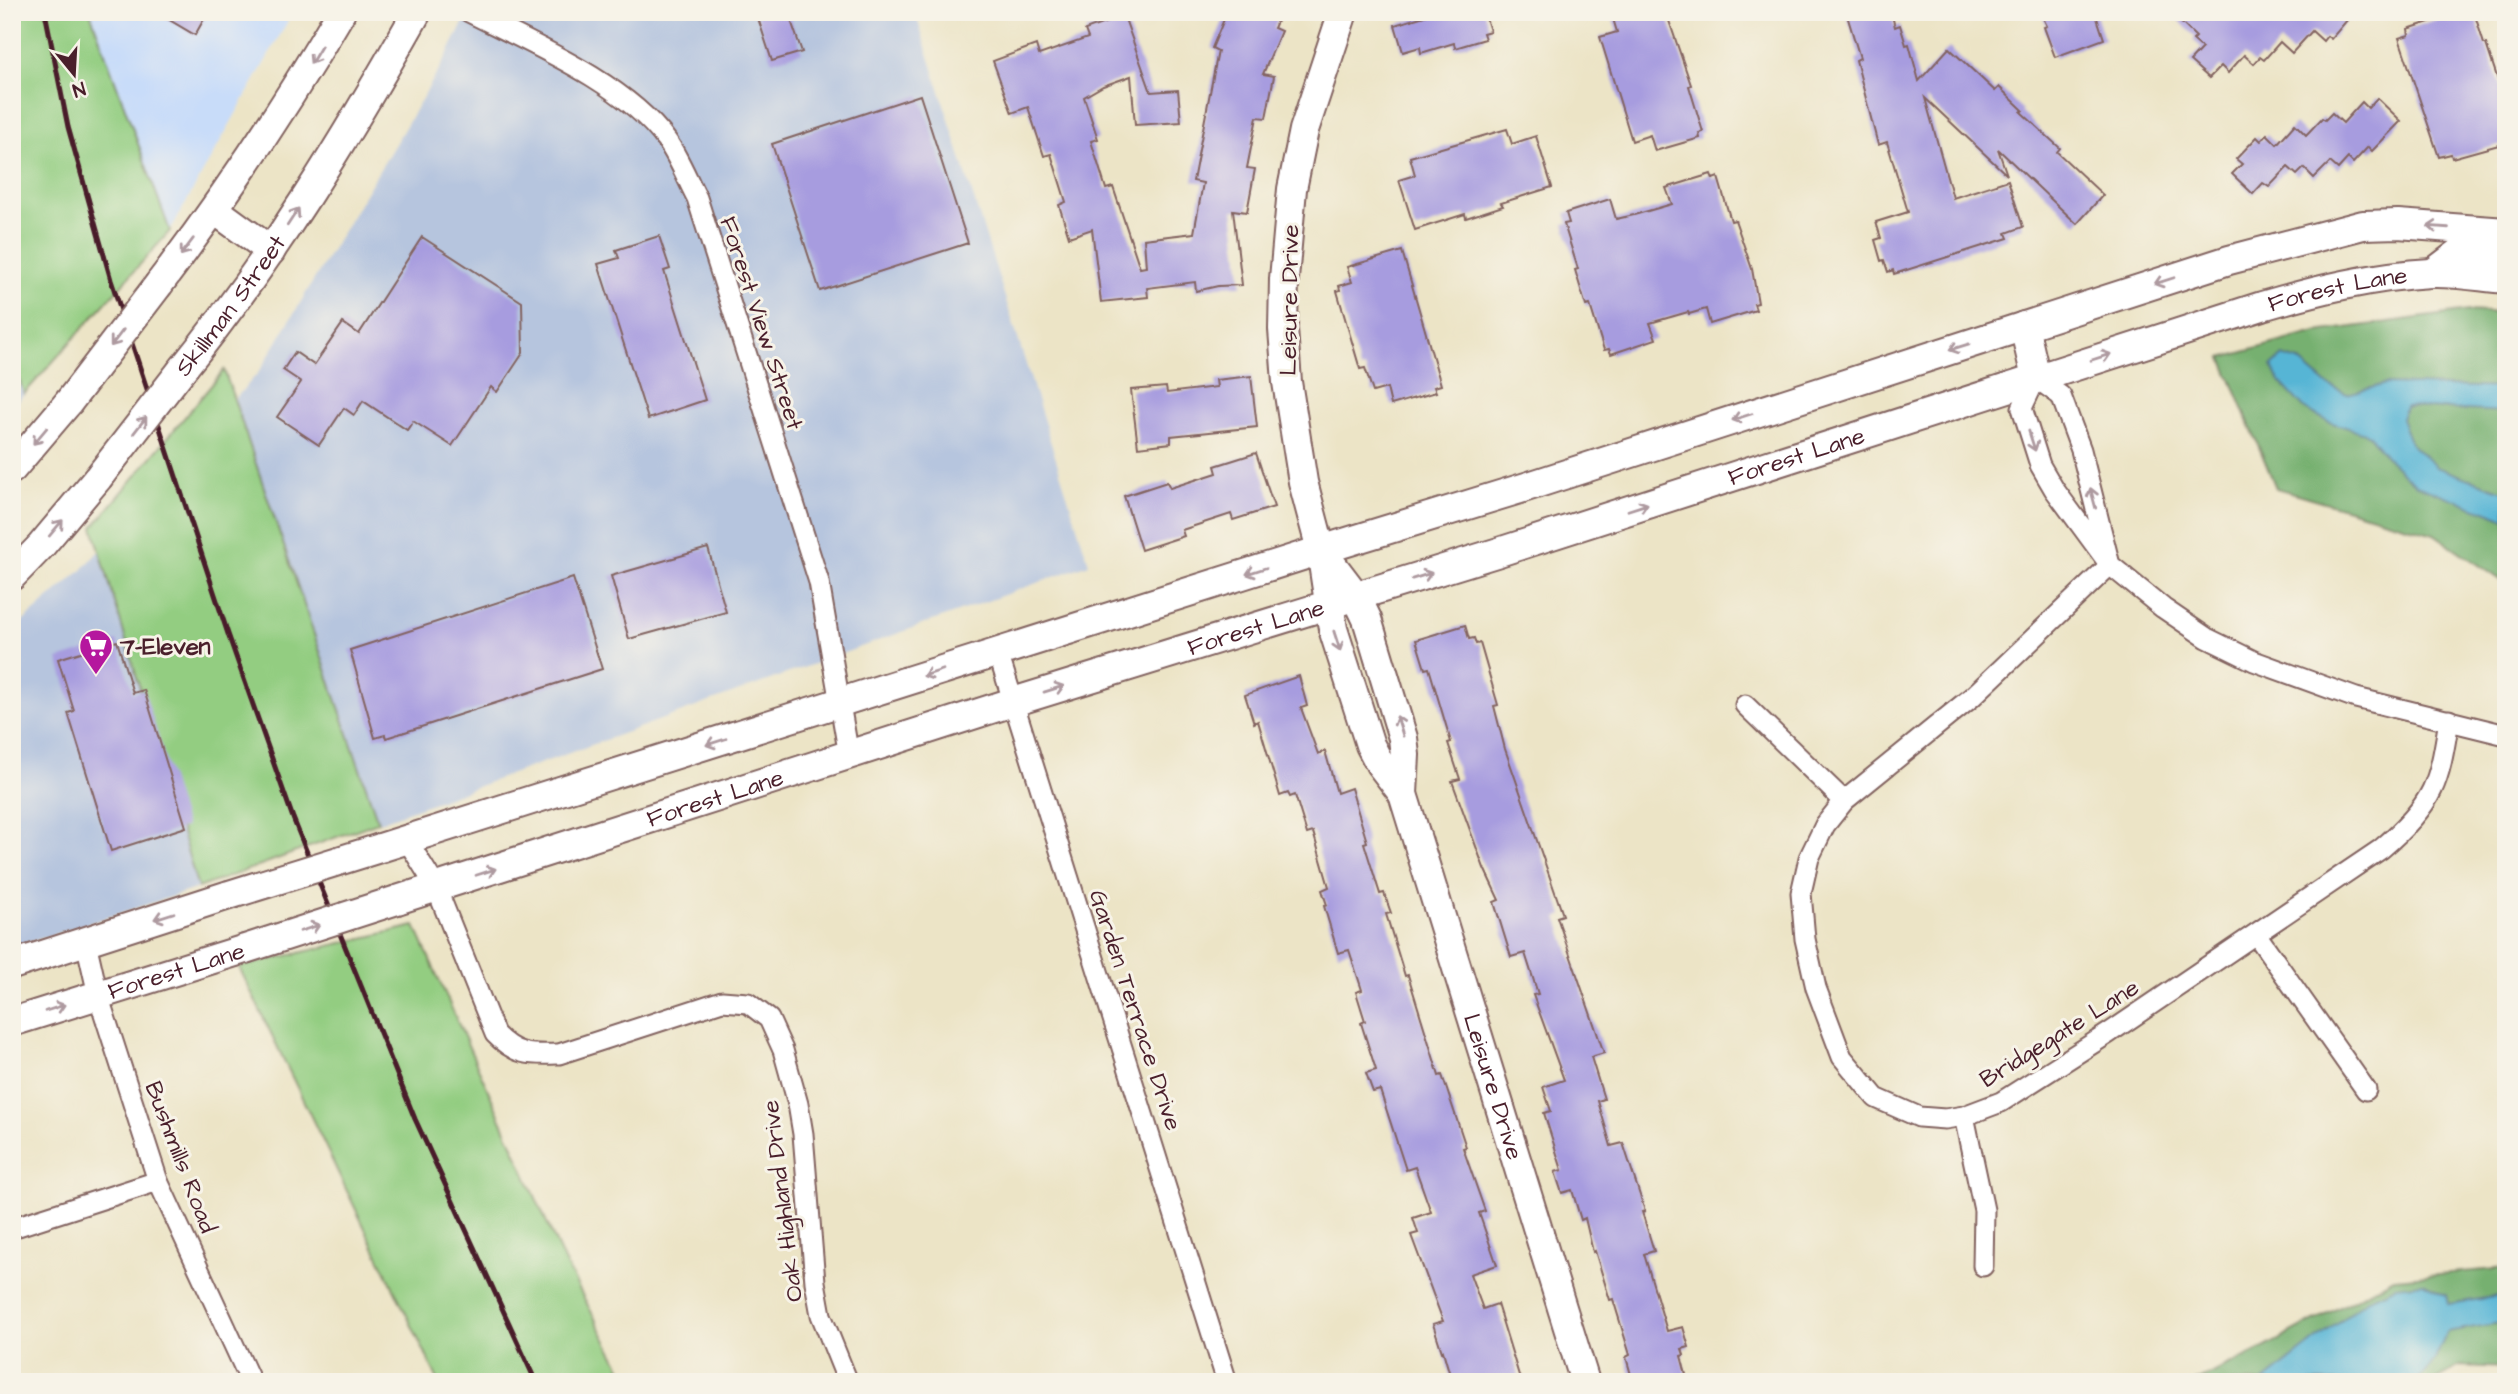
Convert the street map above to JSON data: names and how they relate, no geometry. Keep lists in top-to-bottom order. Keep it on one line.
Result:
{"streets":{"main road":["Forest Lane","Leisure Drive","Skillman Street"],"street":["Forest View Street","Garden Terrace Drive","Bridgegate Lane","Bushmills Road","Oak Highland Drive"]},"crossings":[["Forest Lane","Leisure Drive"],["Forest Lane","Forest View Street"],["Forest Lane","Garden Terrace Drive"],["Forest Lane","Bushmills Road"],["Forest Lane","Oak Highland Drive"]],"places":{"supermarket":["7-Eleven"]},"north":"bottom"}
